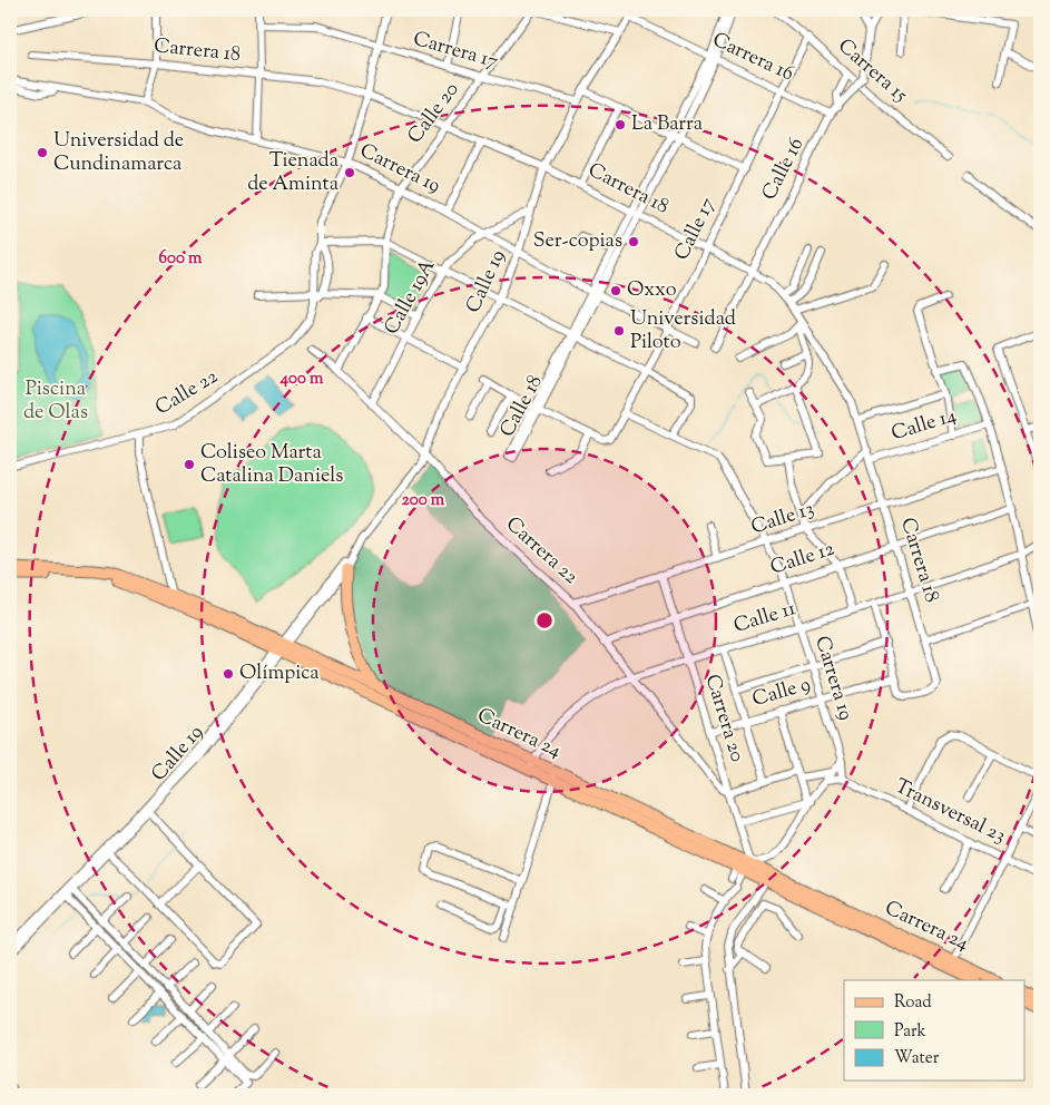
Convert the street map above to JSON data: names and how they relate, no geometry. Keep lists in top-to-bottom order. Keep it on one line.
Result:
{"streets":{"main road":["Carrera 24"],"street":["Carrera 18","Carrera 17","Carrera 16","Carrera 15","Calle 20","Carrera 19","Calle 16","Calle 17","Calle 19","Calle 19A","Calle 22","Calle 18","Calle 14","Calle 13","Carrera 22","Calle 12","Calle 11","Calle 9","Carrera 20","Transversal 23"]},"crossings":[["Carrera 18","Calle 20"],["Carrera 18","Calle 16"],["Carrera 18","Calle 17"],["Carrera 18","Calle 19"],["Carrera 18","Calle 22"],["Carrera 18","Calle 18"],["Carrera 18","Calle 14"],["Carrera 18","Calle 13"],["Carrera 18","Calle 12"],["Carrera 18","Calle 11"],["Carrera 18","Calle 9"],["Carrera 17","Calle 20"],["Carrera 17","Calle 19"],["Carrera 17","Calle 22"],["Carrera 16","Calle 16"],["Carrera 16","Calle 17"],["Carrera 16","Calle 19"],["Carrera 16","Calle 18"],["Carrera 15","Calle 17"],["Calle 20","Carrera 19"],["Calle 20","Carrera 22"],["Carrera 19","Calle 17"],["Carrera 19","Calle 19"],["Carrera 19","Calle 19A"],["Carrera 19","Calle 22"],["Carrera 19","Calle 18"],["Carrera 19","Calle 13"],["Carrera 19","Calle 12"],["Carrera 19","Calle 11"],["Carrera 19","Calle 9"],["Calle 19","Calle 19A"],["Calle 19","Carrera 22"],["Calle 19","Carrera 24"],["Calle 19A","Carrera 22"],["Calle 13","Carrera 22"],["Calle 13","Carrera 20"],["Carrera 22","Calle 12"],["Carrera 22","Calle 11"],["Carrera 22","Carrera 20"],["Calle 12","Carrera 20"],["Calle 11","Carrera 20"],["Calle 11","Carrera 24"],["Calle 9","Carrera 20"],["Carrera 20","Carrera 24"]],"parks":["Piscina de Olas"],"places":["La Barra","Universidad de Cundinamarca","Tienada de Aminta","Ser-copias","Oxxo","Universidad Piloto","Coliseo Marta Catalina Daniels","Olímpica"],"legend":["Road","Park","Water"],"rings":["600 m","400 m","200 m"]}
